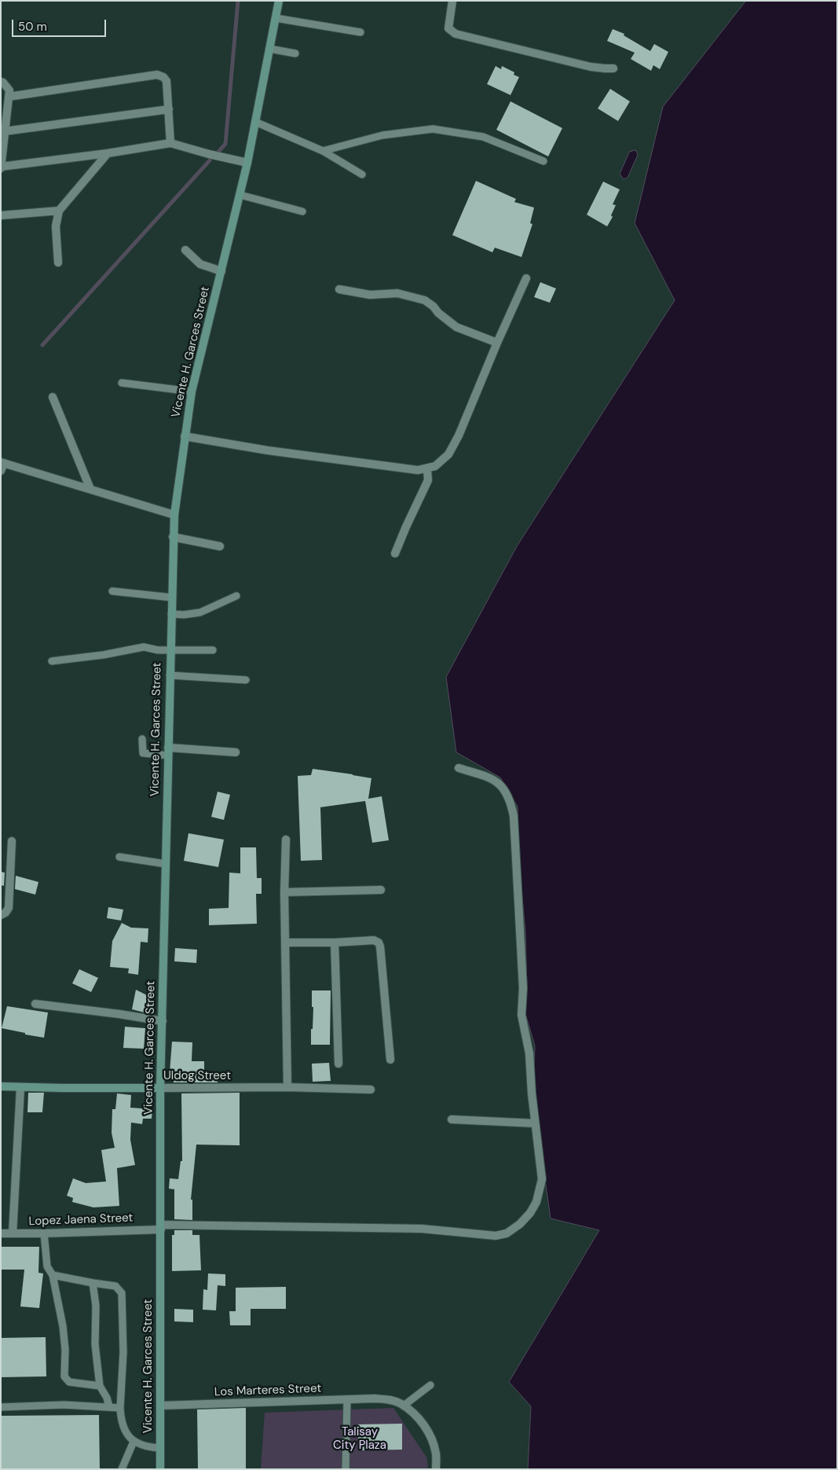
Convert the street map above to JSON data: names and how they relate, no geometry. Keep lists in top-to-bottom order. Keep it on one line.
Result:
{"streets":{"street":["Vicente H. Garces Street","Uldog Street","Lopez Jaena Street","Los Marteres Street"]},"crossings":[["Vicente H. Garces Street","Uldog Street"],["Vicente H. Garces Street","Lopez Jaena Street"],["Vicente H. Garces Street","Los Marteres Street"]],"parks":["Talisay City Plaza"],"scale_bar":"50 m"}
